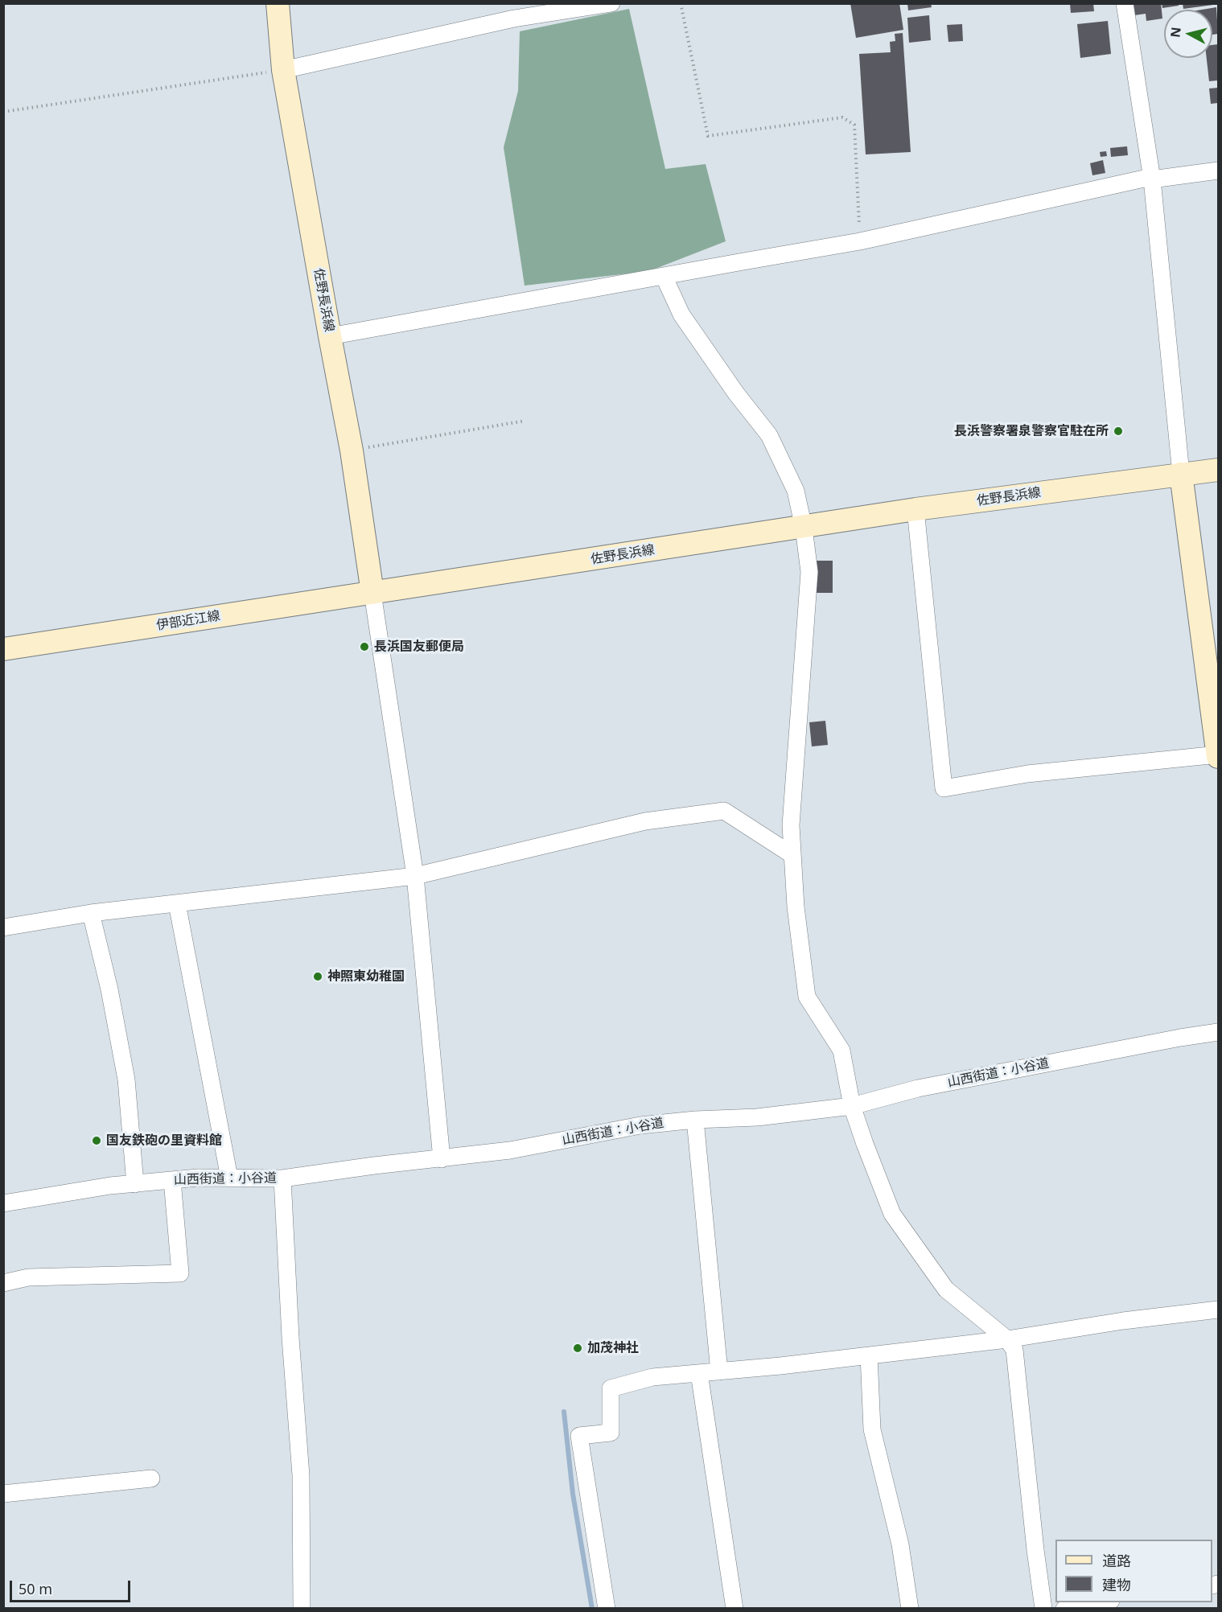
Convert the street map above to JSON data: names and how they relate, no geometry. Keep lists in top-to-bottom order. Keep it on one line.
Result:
{"streets":{"main road":["佐野長浜線","伊部近江線"],"street":["山西街道：小谷道"]},"crossings":[["佐野長浜線","伊部近江線"]],"places":["長浜警察署泉警察官駐在所","長浜国友郵便局","神照東幼稚園","国友鉄砲の里資料館","加茂神社"],"legend":["道路","建物"],"scale_bar":"50 m","north":"left"}
